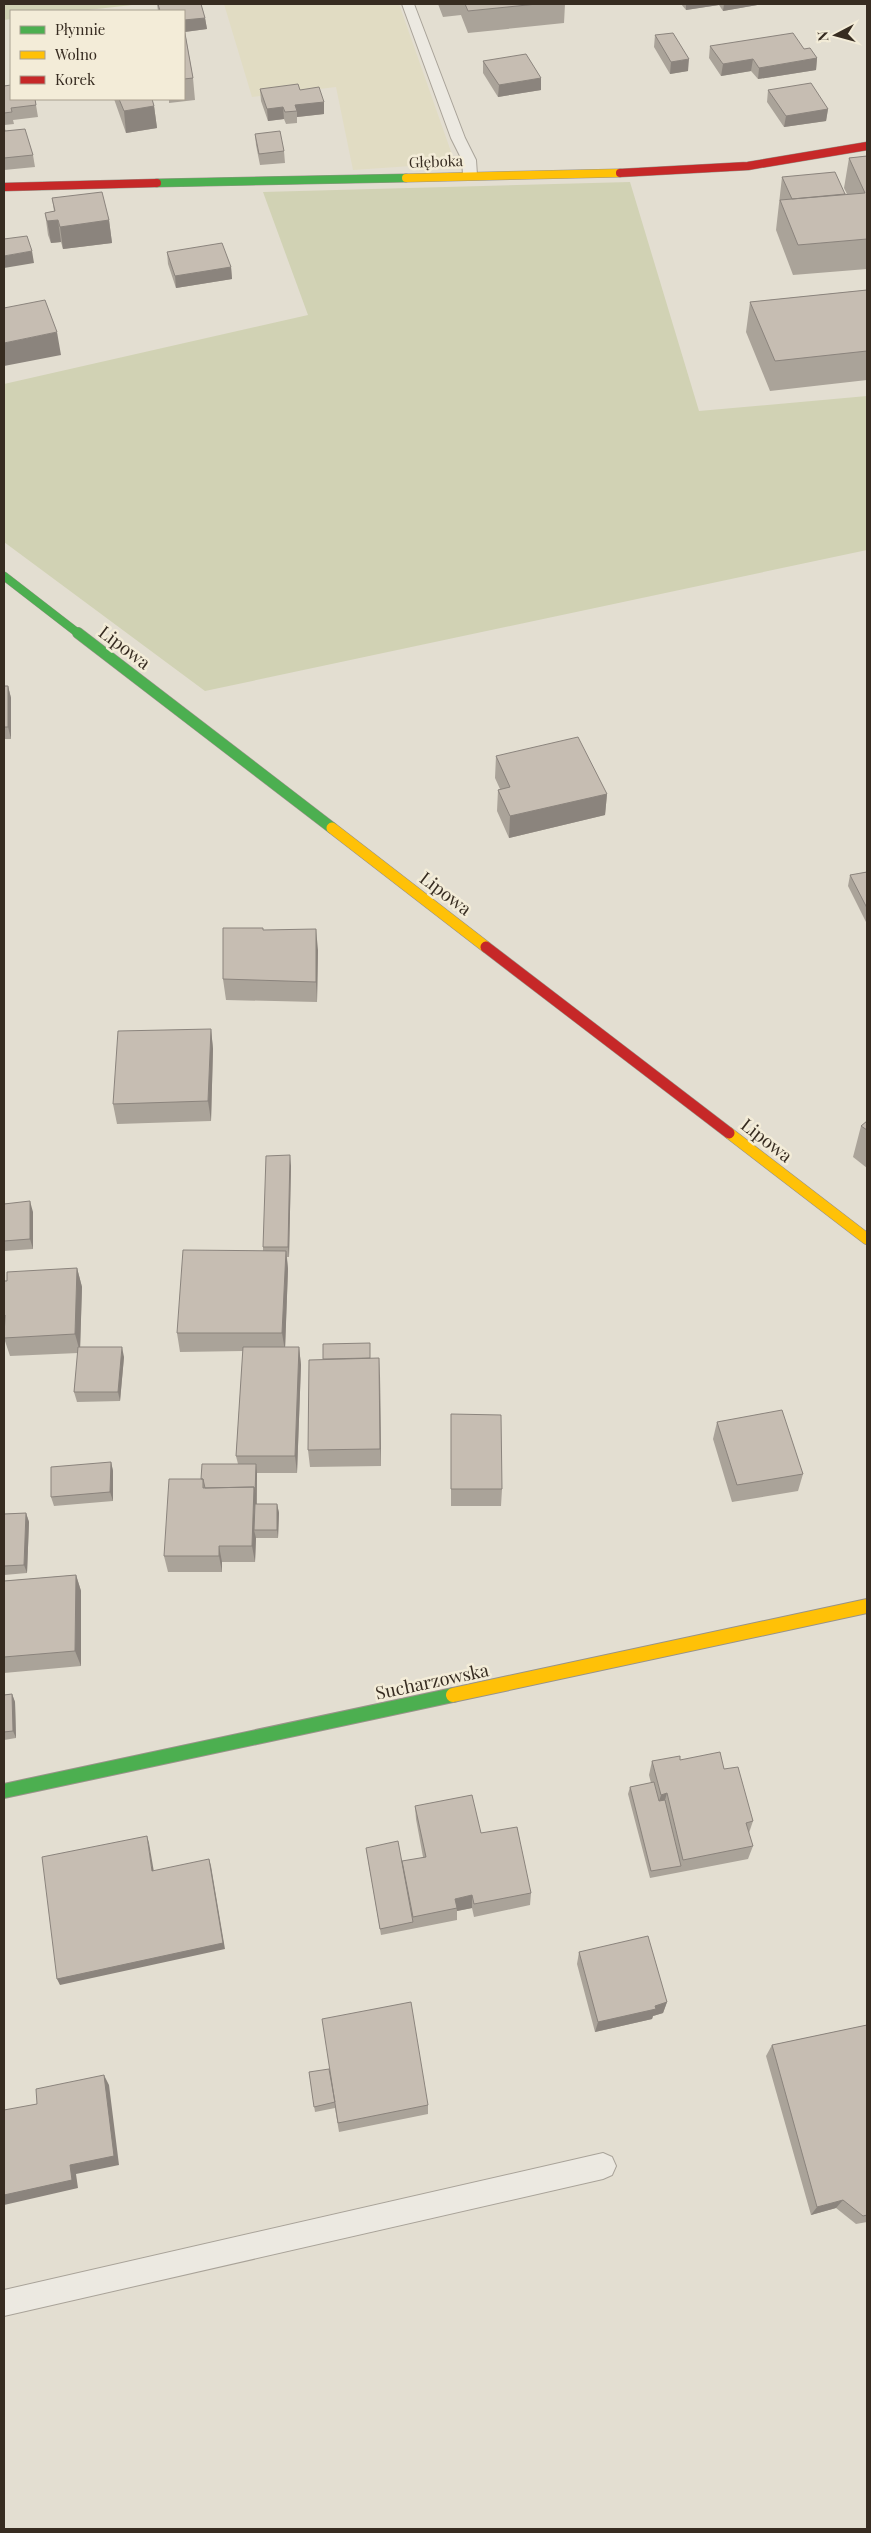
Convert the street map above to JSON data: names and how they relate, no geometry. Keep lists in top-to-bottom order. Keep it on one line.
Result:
{"streets":{"street":["Głęboka","Lipowa","Sucharzowska"]},"legend":["Płynnie","Wolno","Korek"],"north":"left"}
